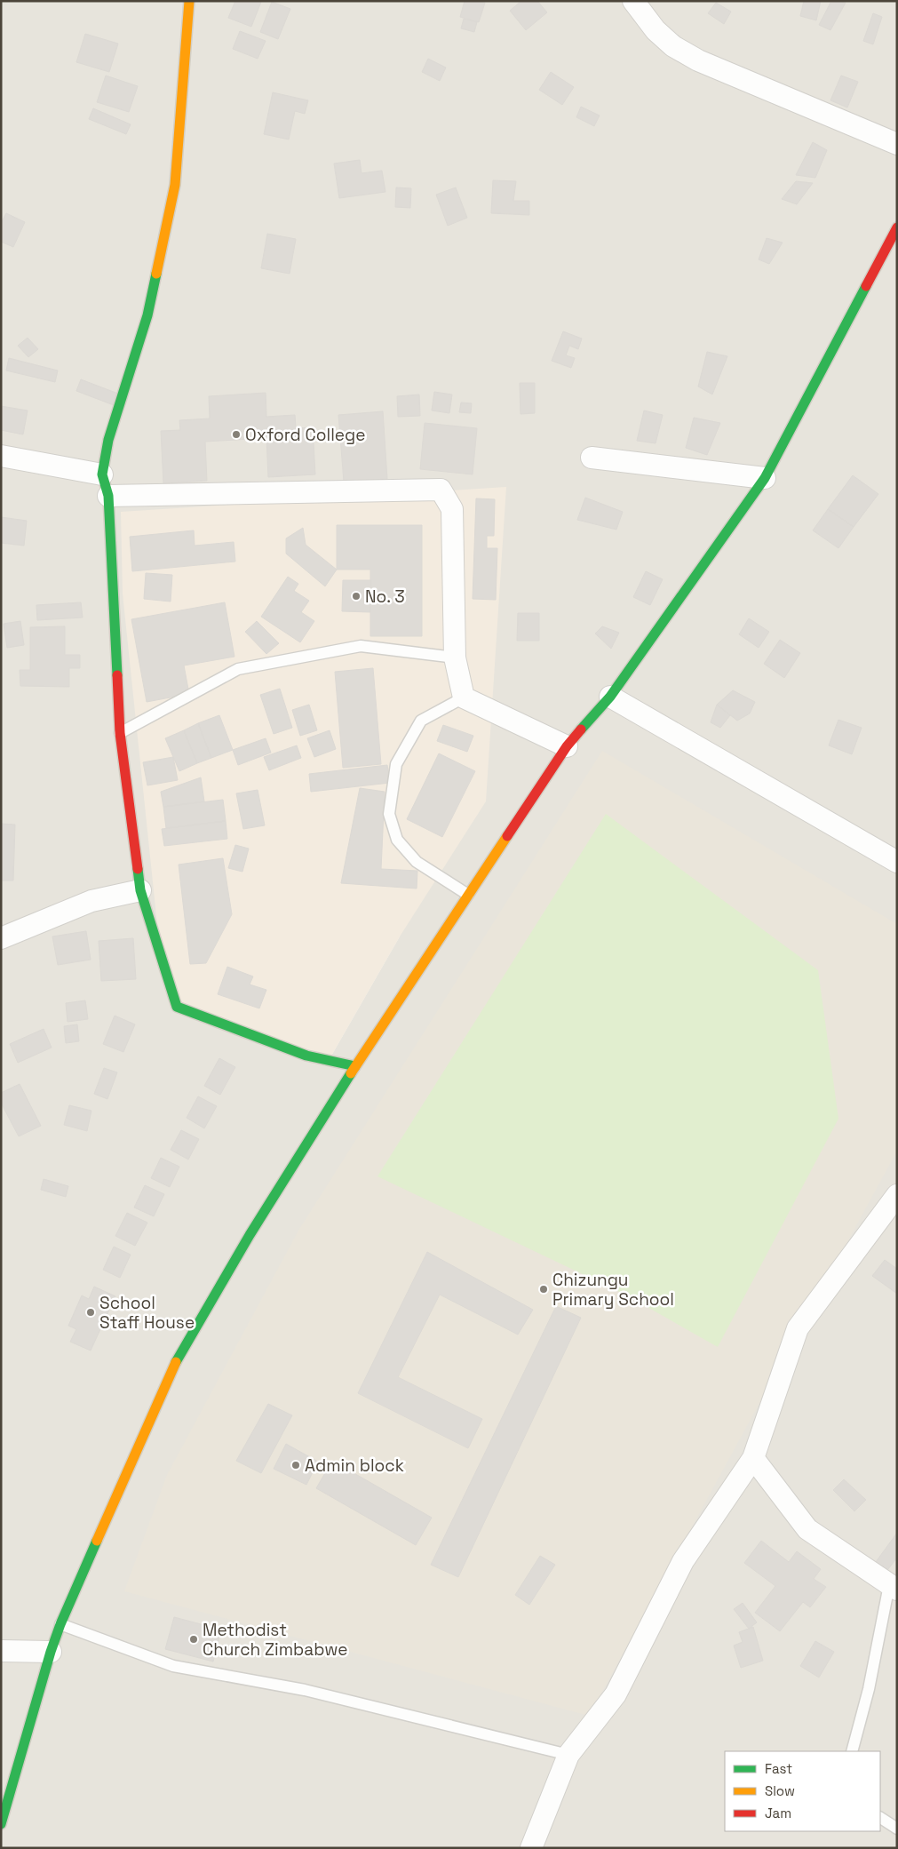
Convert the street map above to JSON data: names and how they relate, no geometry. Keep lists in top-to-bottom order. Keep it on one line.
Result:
{"places":["Oxford College","No. 3","Chizungu Primary School","School Staff House","Admin block","Methodist Church Zimbabwe"],"legend":["Fast","Slow","Jam"]}
